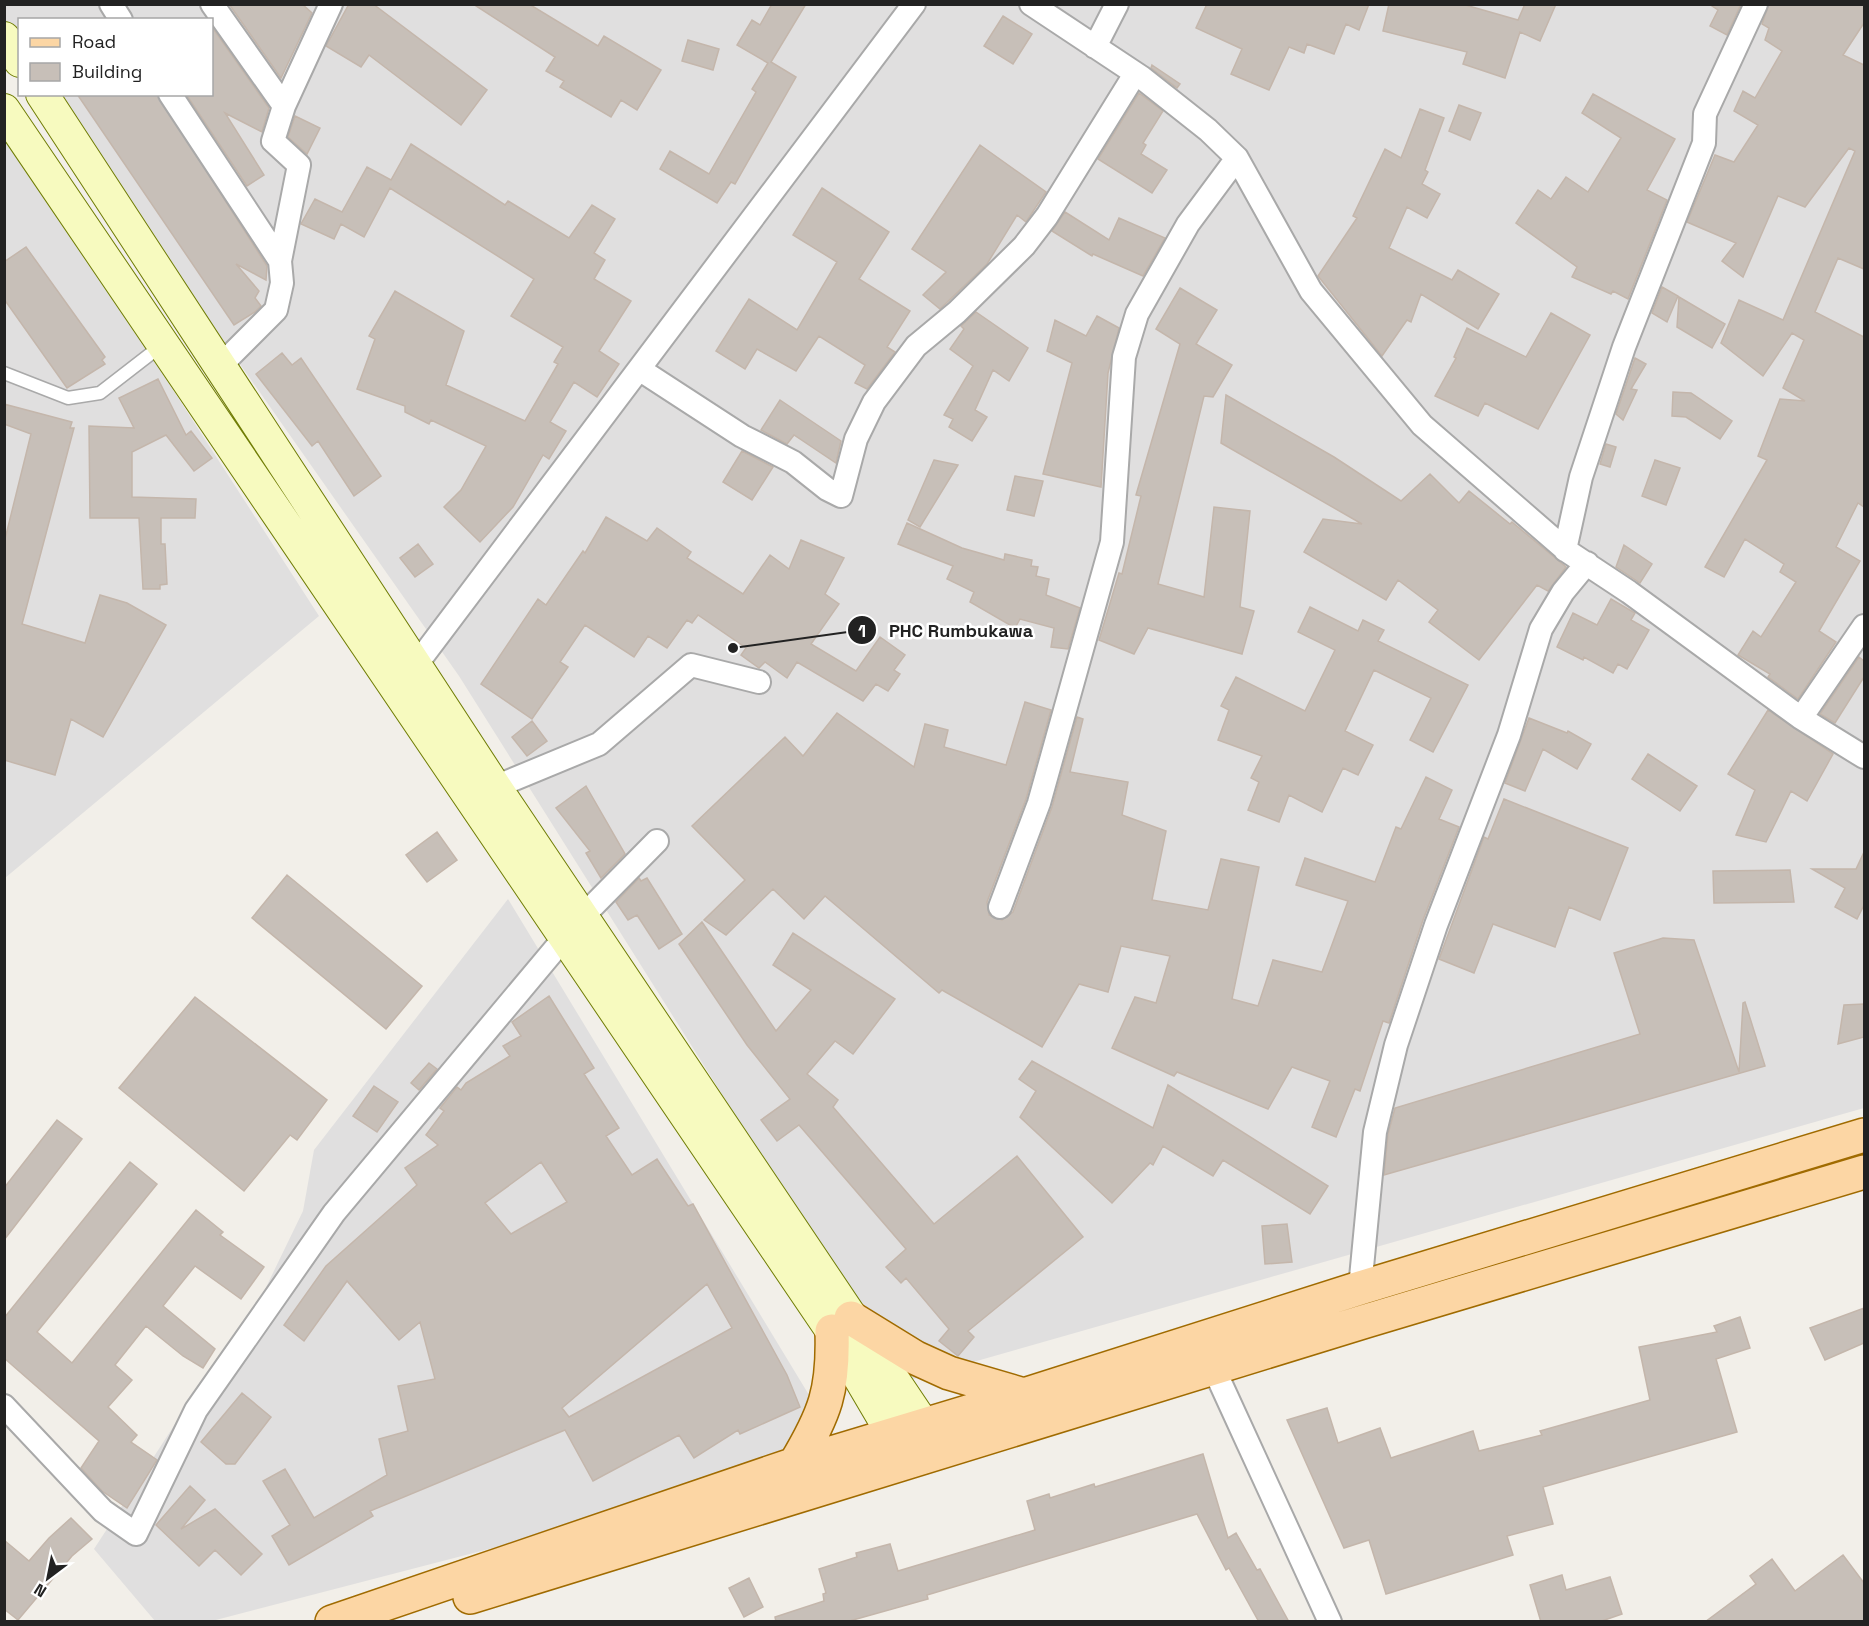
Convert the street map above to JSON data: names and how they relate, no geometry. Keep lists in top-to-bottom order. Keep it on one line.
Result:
{"places":["PHC Rumbukawa"],"legend":["Road","Building"],"north":"bottom left"}
